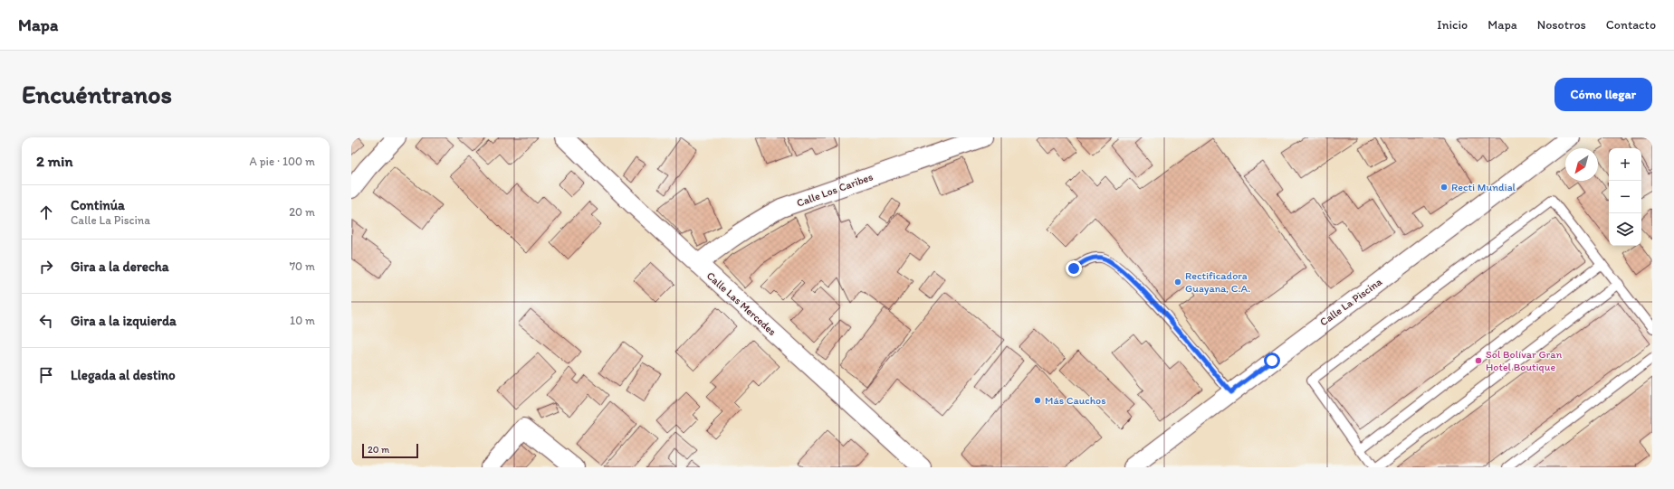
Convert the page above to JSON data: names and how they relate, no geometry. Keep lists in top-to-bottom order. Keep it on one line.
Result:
{"streets":{"street":["Calle Los Caribes","Calle La Piscina","Calle Las Mercedes"]},"crossings":[["Calle Los Caribes","Calle Las Mercedes"]],"places":["Recti Mundial","Rectificadora Guayana, C.A.","Sol Bolívar Gran Hotel Boutique","Más Cauchos"],"scale_bar":"20 m","north":"bottom left","page":{"header":"Mapa","nav":["Inicio","Mapa","Nosotros","Contacto"],"buttons":"Cómo llegar","title":"Encuéntranos","heading":["2 min","A pie · 100 m"],"map_buttons":["+","−"],"list":[["Continúa","Calle La Piscina","20 m"],["Gira a la derecha","70 m"],["Gira a la izquierda","10 m"],"Llegada al destino"],"scale":"20 m"}}
